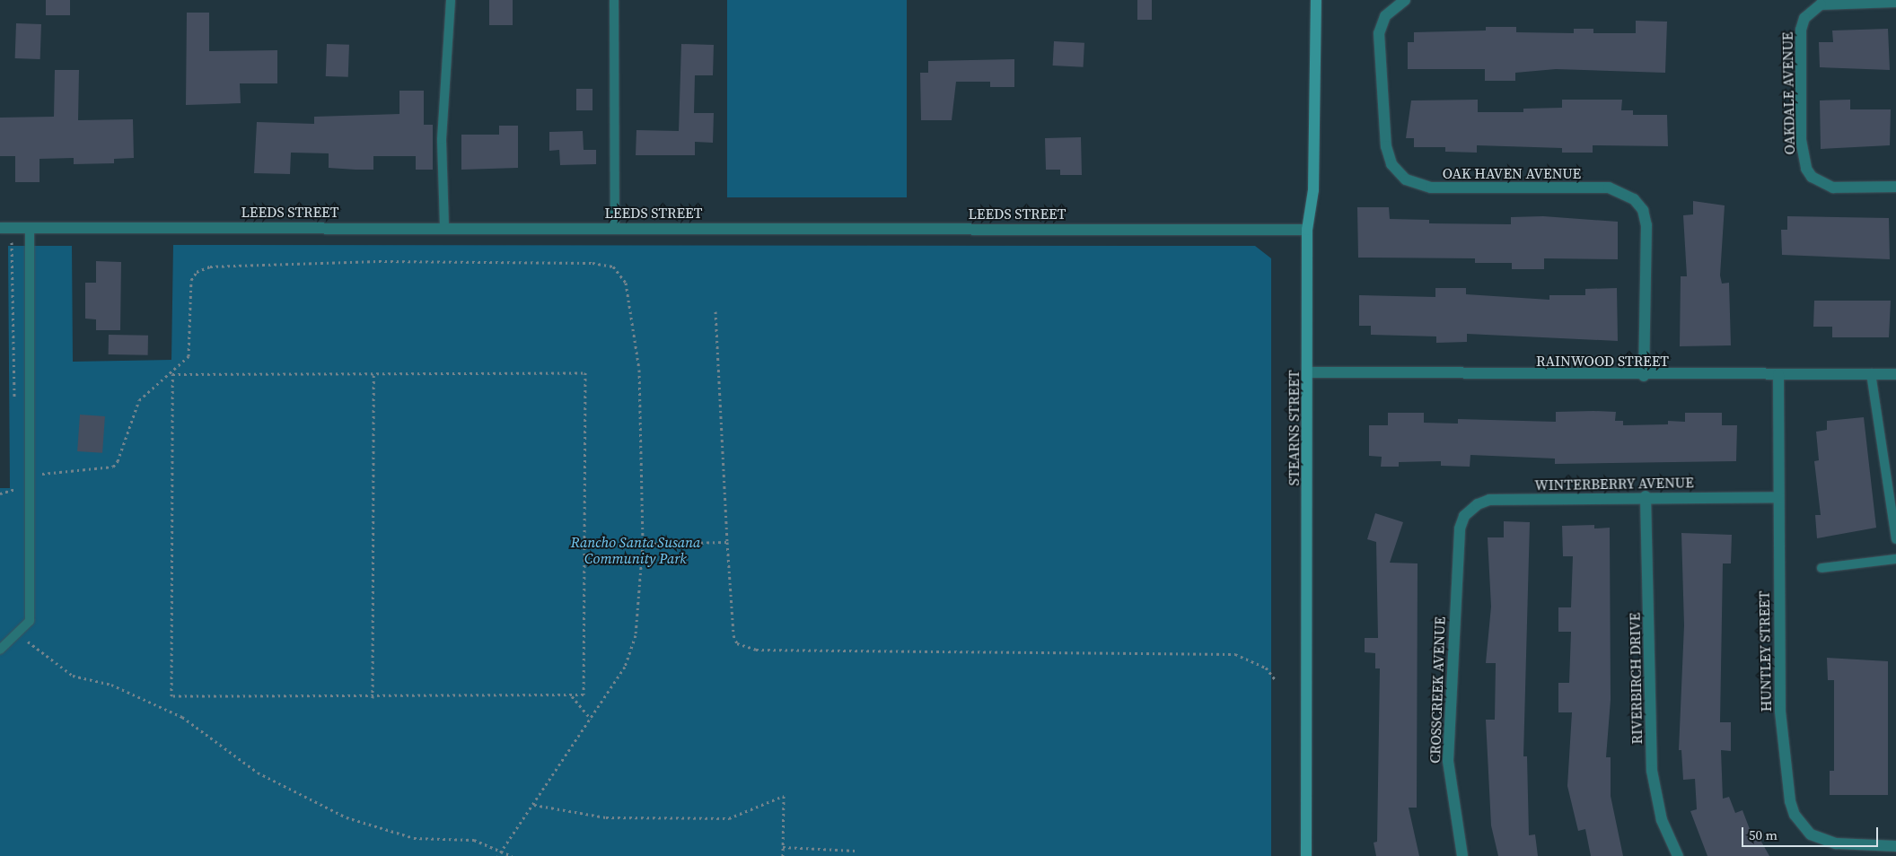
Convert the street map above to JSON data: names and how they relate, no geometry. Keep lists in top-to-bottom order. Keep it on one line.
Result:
{"streets":{"main road":["STEARNS STREET"],"street":["OAKDALE AVENUE","OAK HAVEN AVENUE","LEEDS STREET","RAINWOOD STREET","WINTERBERRY AVENUE","HUNTLEY STREET","RIVERBIRCH DRIVE","CROSSCREEK AVENUE"]},"crossings":[["OAK HAVEN AVENUE","RAINWOOD STREET"],["LEEDS STREET","STEARNS STREET"],["RAINWOOD STREET","STEARNS STREET"],["RAINWOOD STREET","HUNTLEY STREET"],["WINTERBERRY AVENUE","HUNTLEY STREET"],["WINTERBERRY AVENUE","RIVERBIRCH DRIVE"],["WINTERBERRY AVENUE","CROSSCREEK AVENUE"]],"parks":["Rancho Santa Susana Community Park"],"scale_bar":"50 m"}
